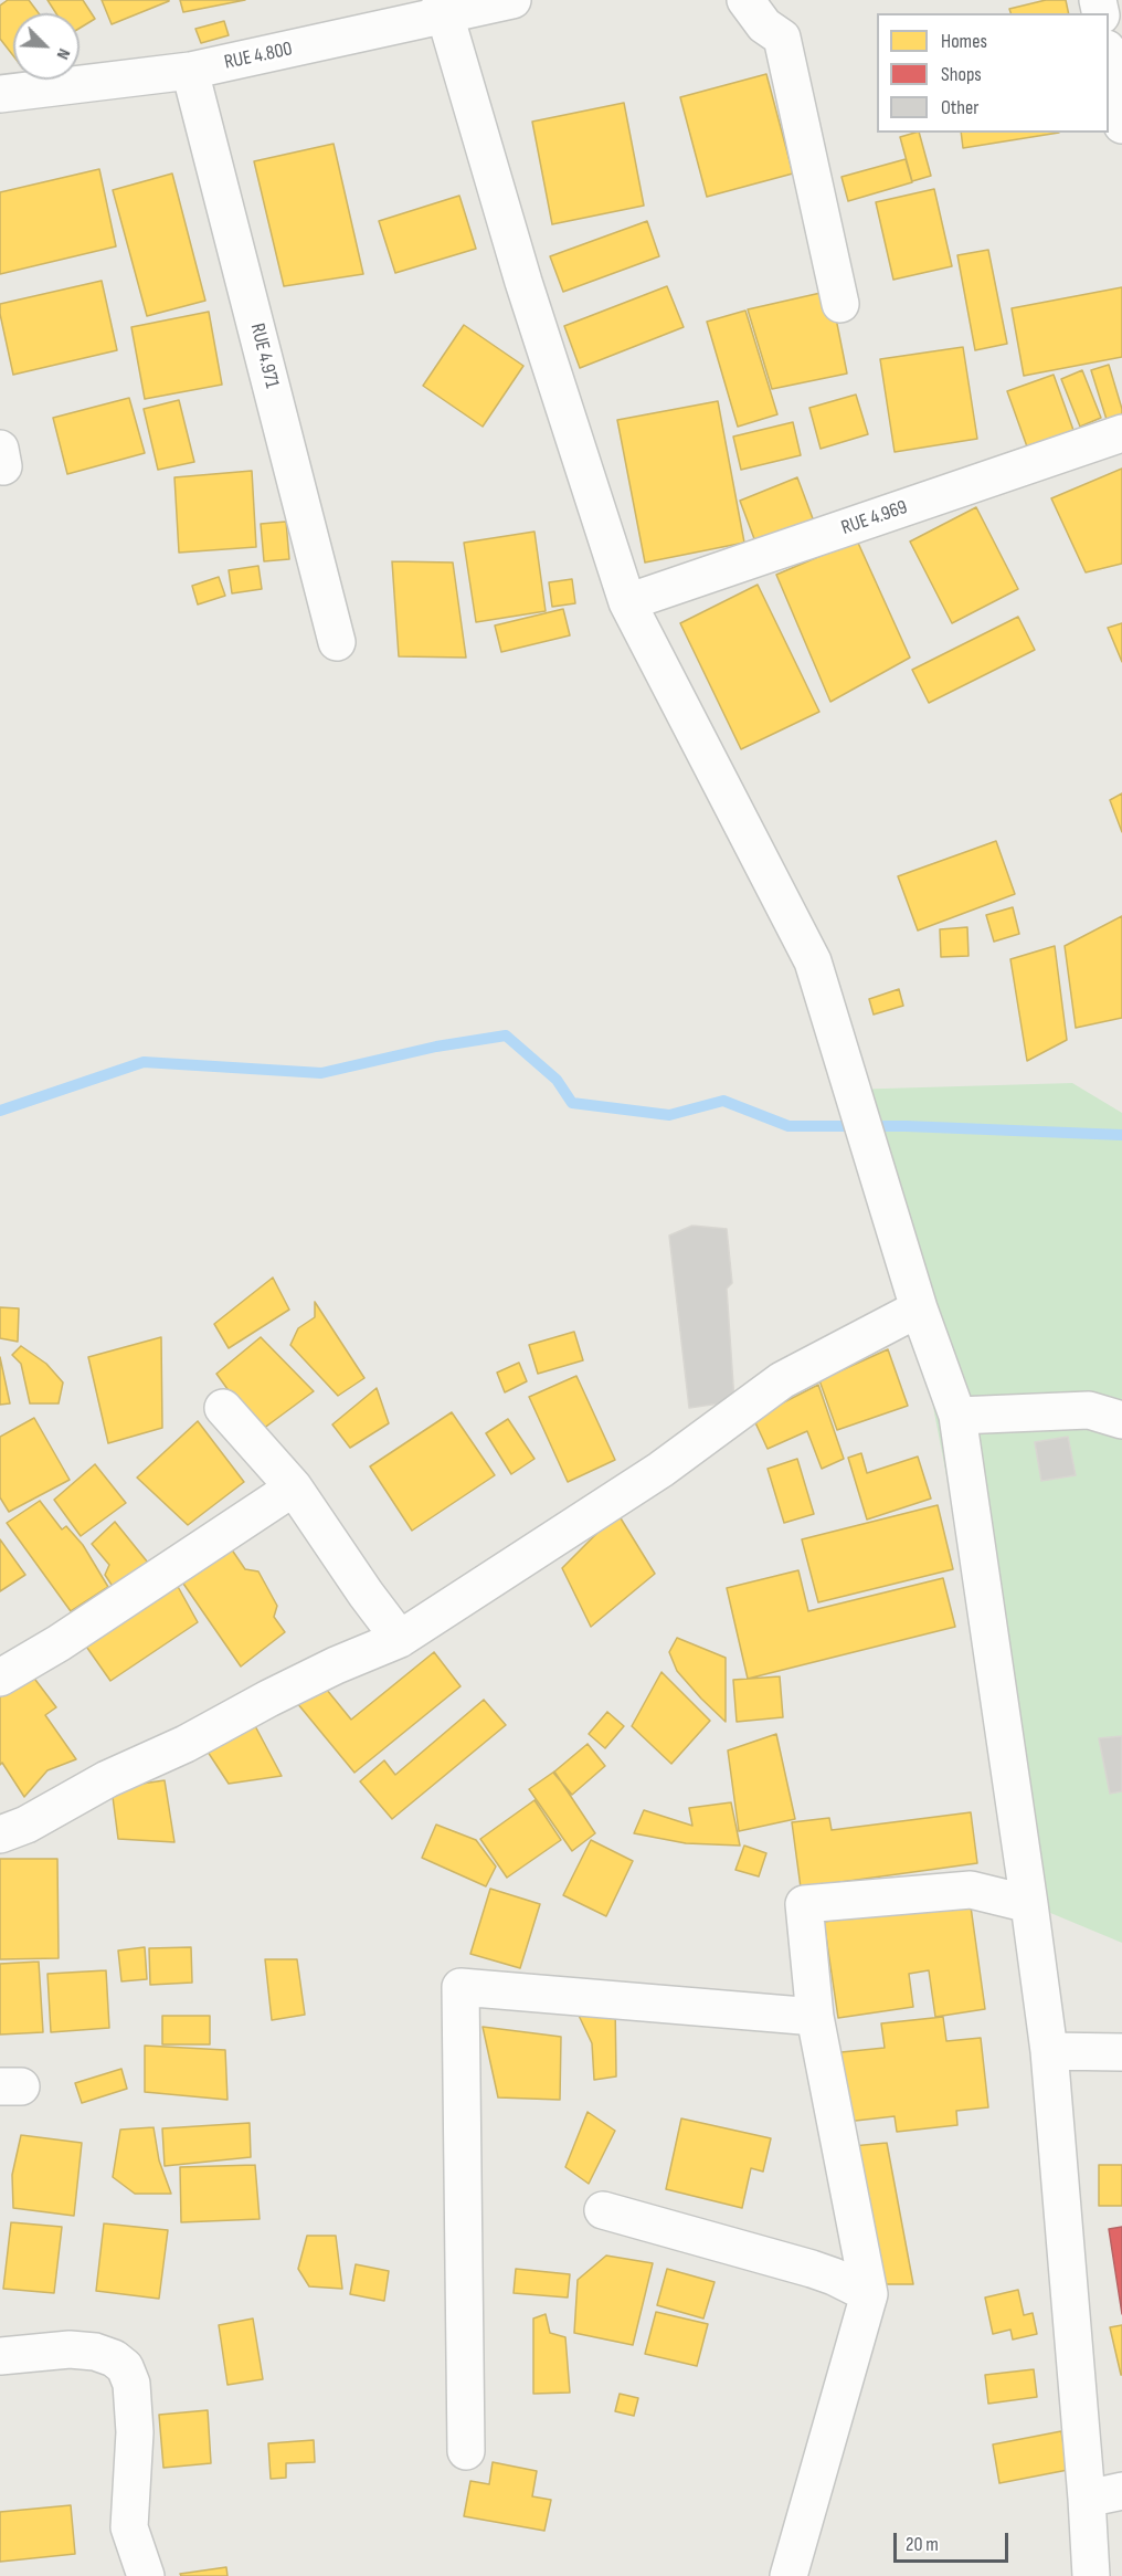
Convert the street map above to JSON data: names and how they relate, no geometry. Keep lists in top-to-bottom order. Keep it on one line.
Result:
{"streets":{"street":["RUE 4.800","RUE 4.971","RUE 4.969"]},"crossings":[["RUE 4.800","RUE 4.971"]],"legend":["Homes","Shops","Other"],"scale_bar":"20 m","north":"bottom right"}
